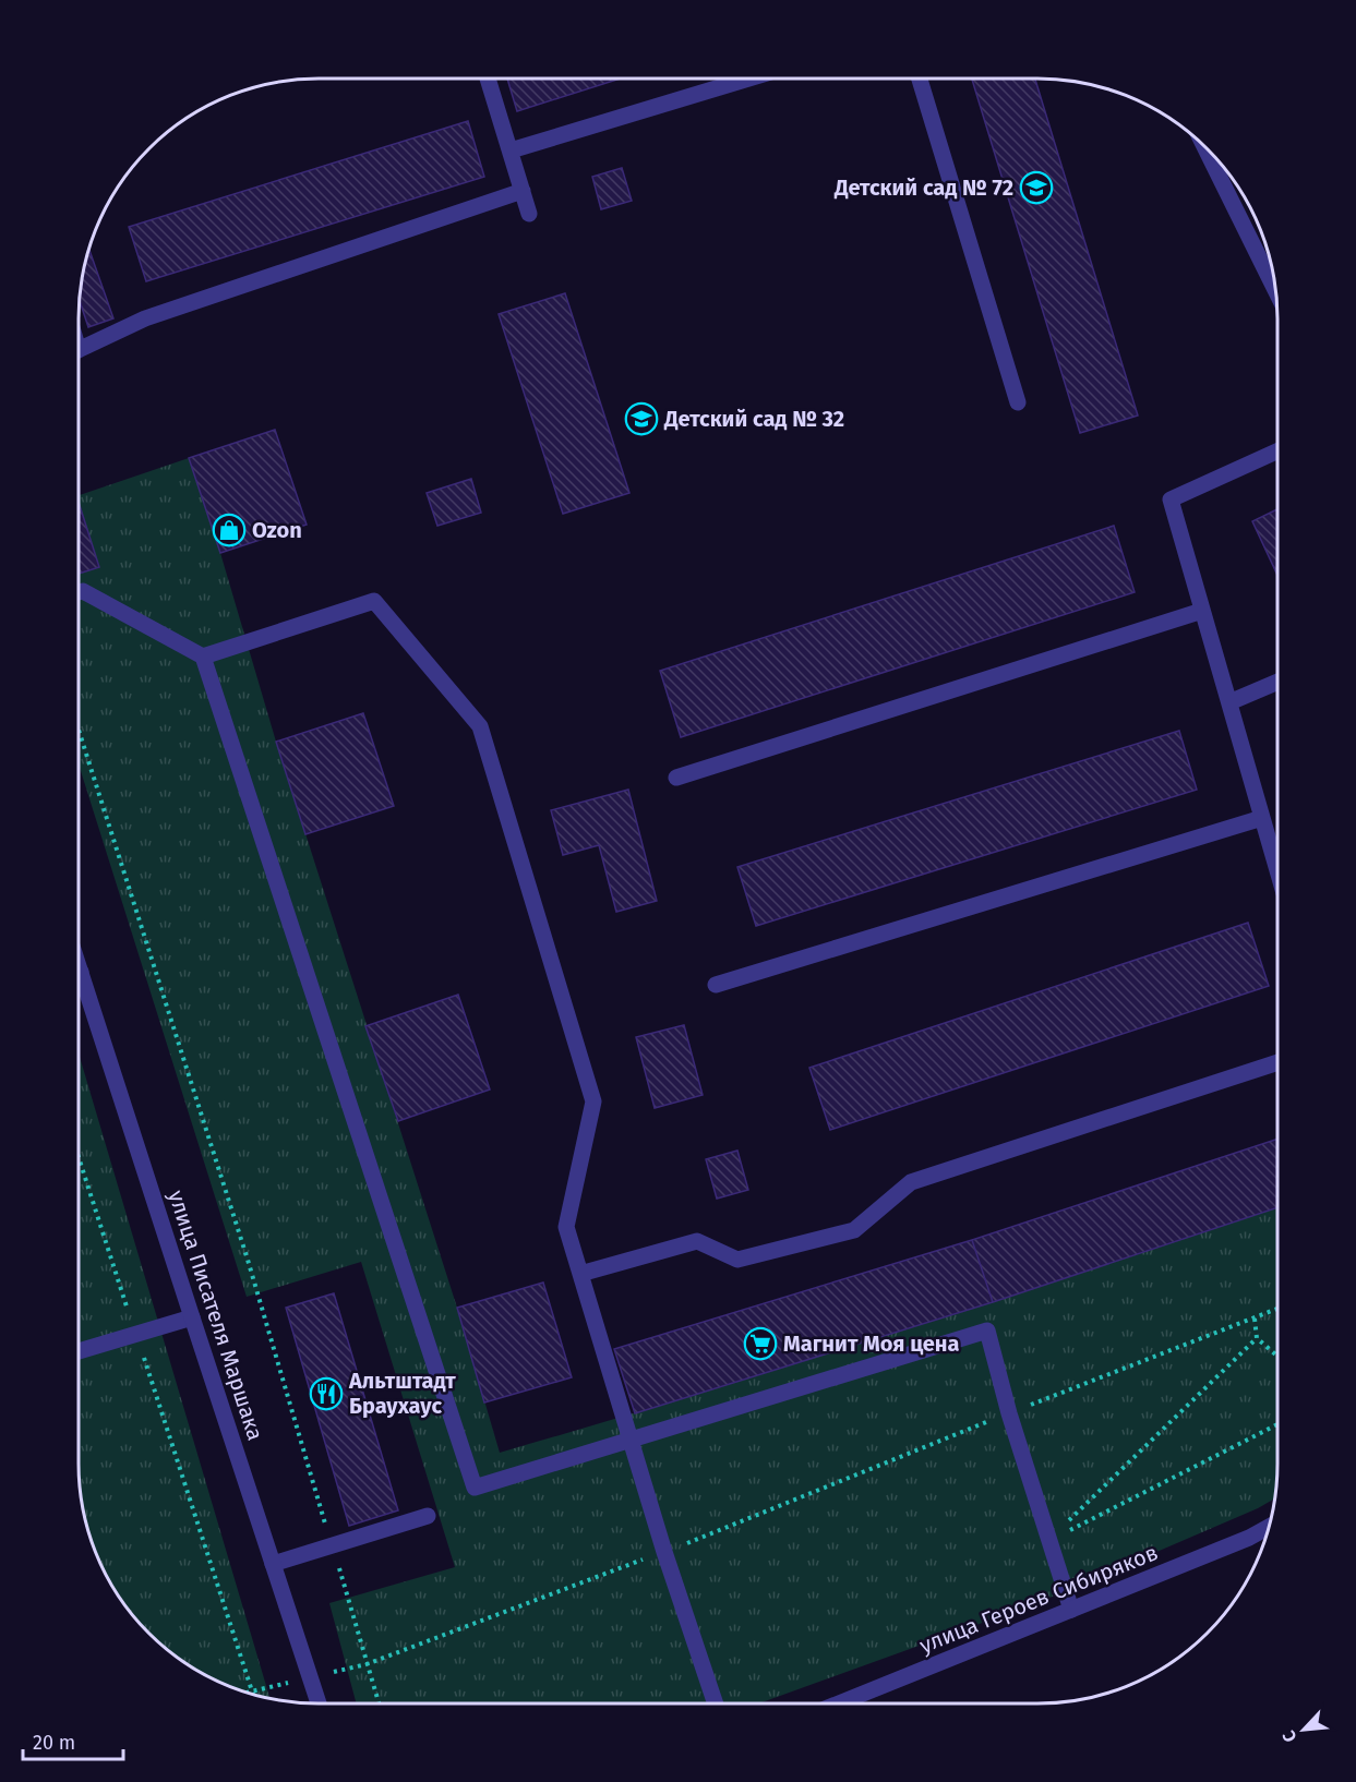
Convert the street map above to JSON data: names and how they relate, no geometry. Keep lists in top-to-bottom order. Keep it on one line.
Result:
{"streets":{"street":["улица Писателя Маршака","улица Героев Сибиряков"]},"places":{"school or university":["Детский сад № 72","Детский сад № 32"],"shop":["Ozon"],"supermarket":["Магнит Моя цена"],"restaurant":["Альтштадт Браухаус"]},"scale_bar":"20 m","north":"bottom left"}
